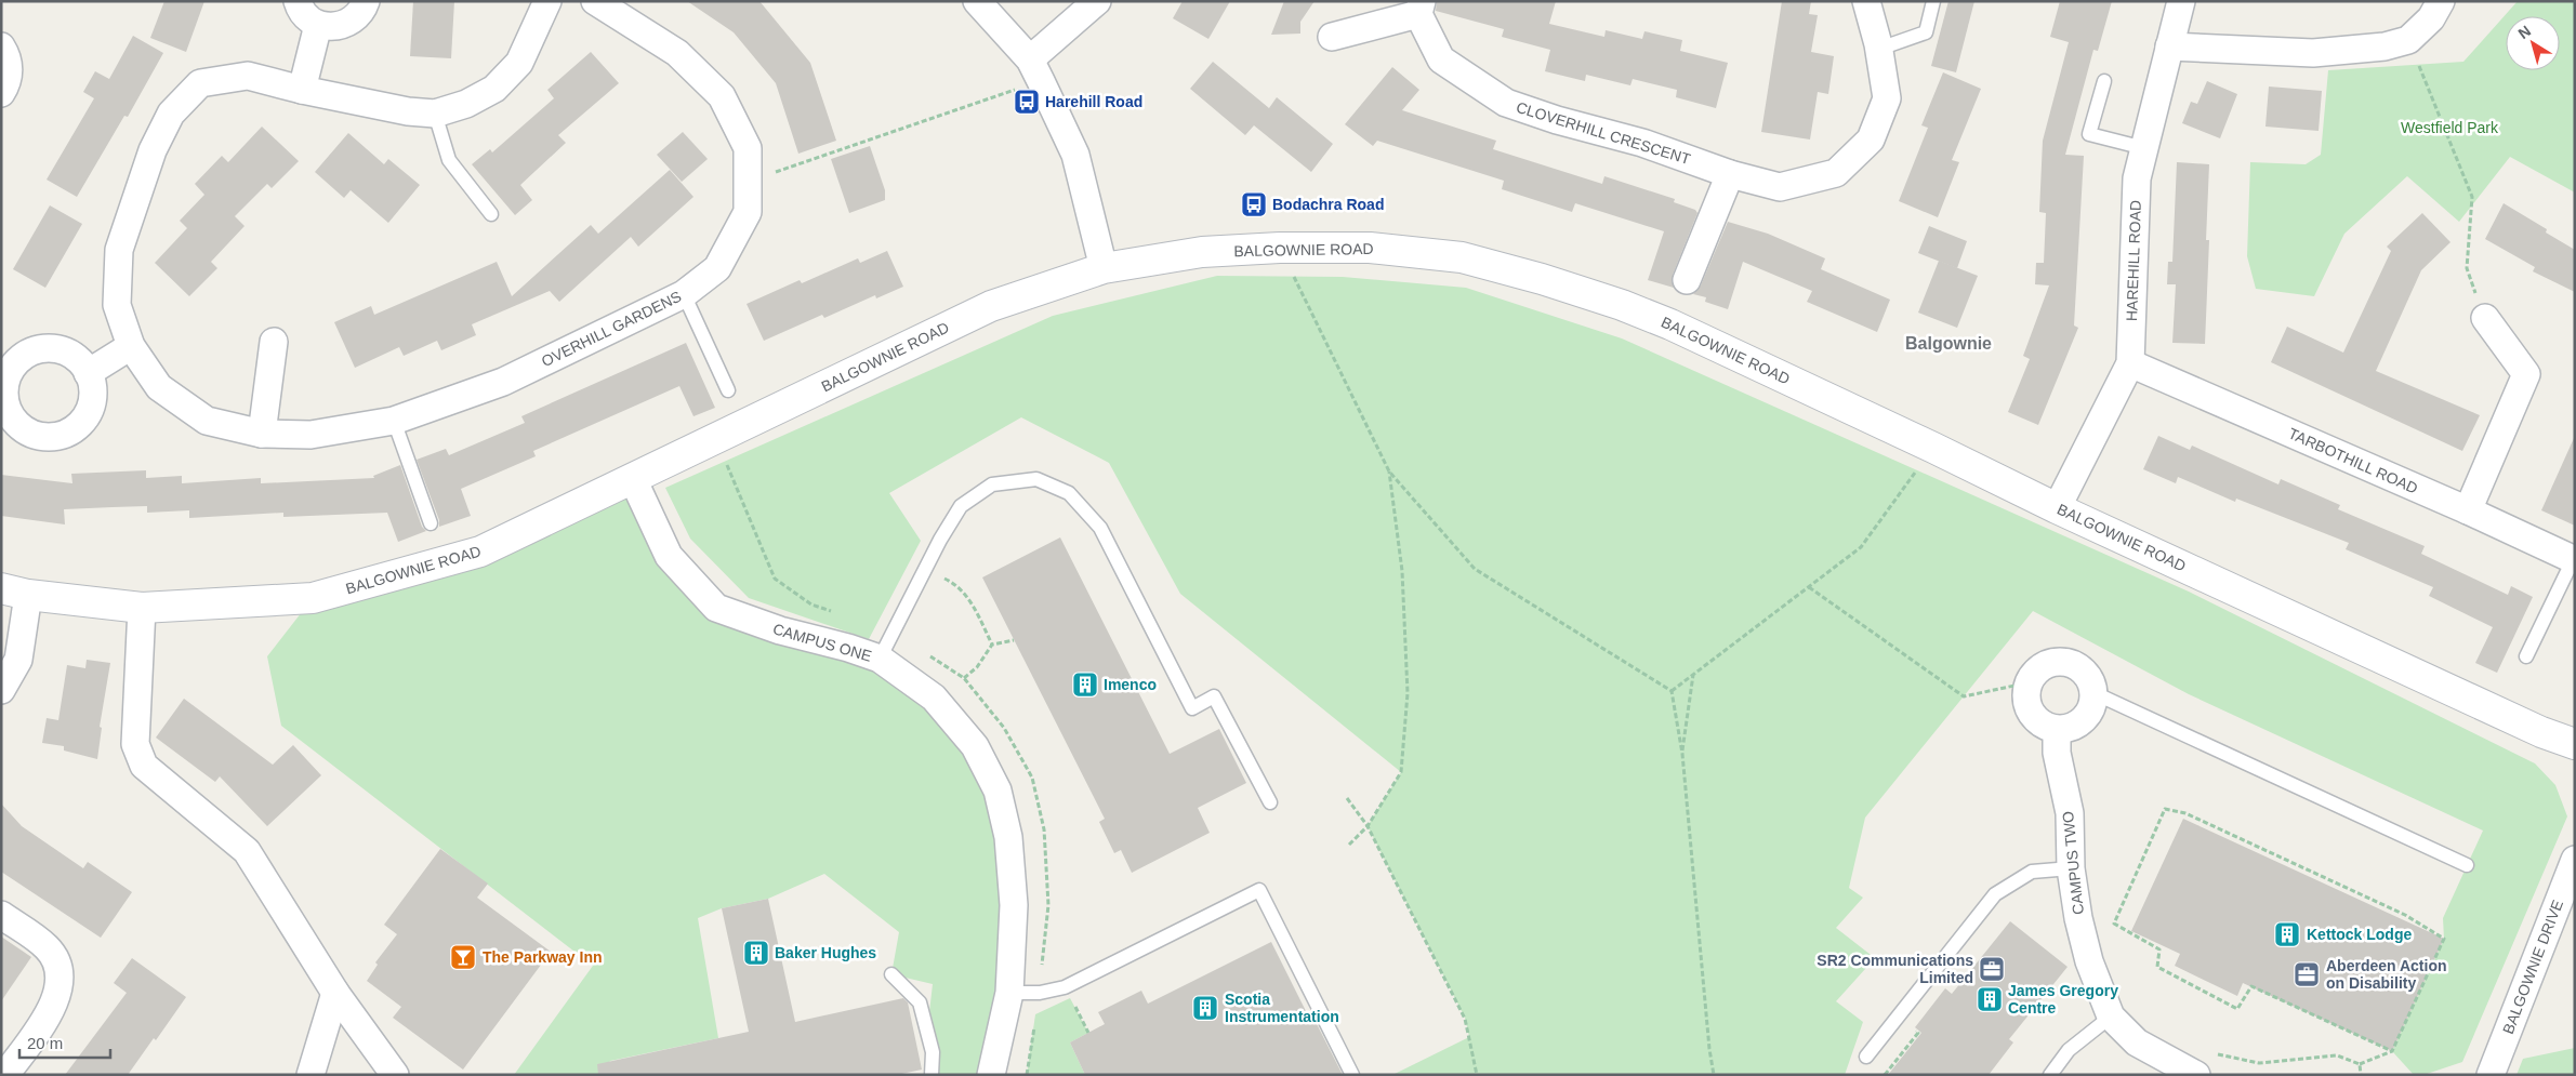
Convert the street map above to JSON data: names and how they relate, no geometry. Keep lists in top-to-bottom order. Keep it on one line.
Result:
{"streets":{"street":["CLOVERHILL CRESCENT","BALGOWNIE ROAD","HAREHILL ROAD","OVERHILL GARDENS","TARBOTHILL ROAD","CAMPUS ONE","CAMPUS TWO","BALGOWNIE DRIVE"]},"crossings":[["BALGOWNIE ROAD","HAREHILL ROAD"],["BALGOWNIE ROAD","CAMPUS ONE"],["HAREHILL ROAD","TARBOTHILL ROAD"]],"districts":["Balgownie"],"parks":["Westfield Park"],"places":{"bus stop":["Harehill Road","Bodachra Road"],"building":["Imenco","Kettock Lodge","Baker Hughes","James Gregory Centre","Scotia Instrumentation"],"bar":["The Parkway Inn"],"office":["SR2 Communications Limited","Aberdeen Action on Disability"]},"scale_bar":"20 m","north":"top left"}
